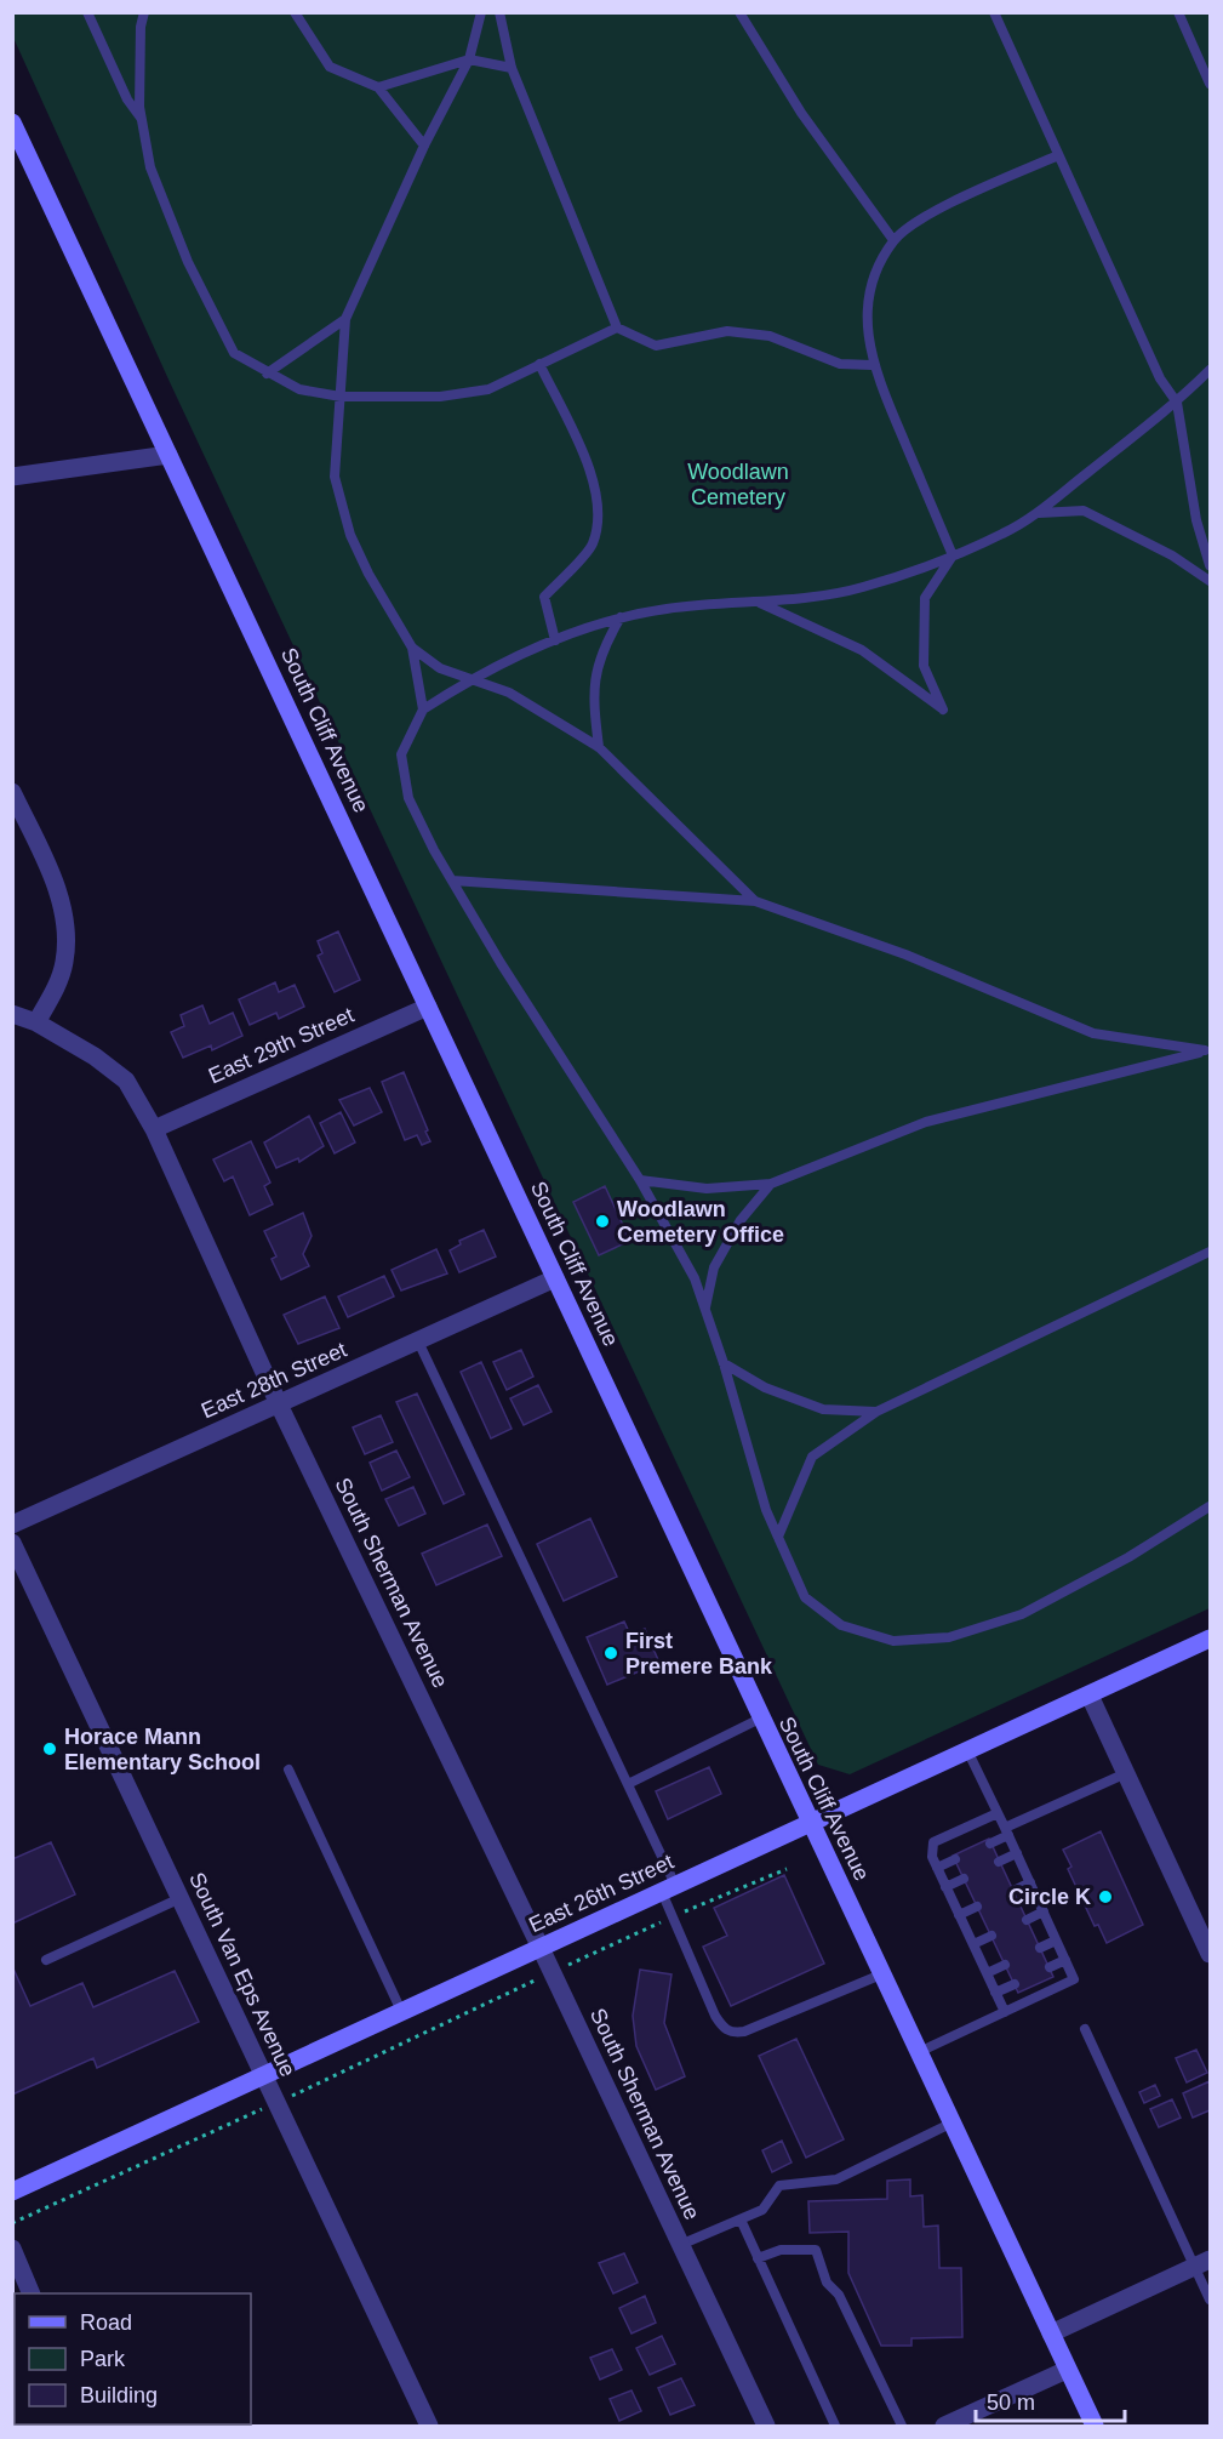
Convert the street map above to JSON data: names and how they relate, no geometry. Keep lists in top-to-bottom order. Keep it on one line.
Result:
{"streets":{"main road":["South Cliff Avenue","East 26th Street"],"street":["East 29th Street","East 28th Street","South Sherman Avenue","South Van Eps Avenue"]},"crossings":[["South Cliff Avenue","East 29th Street"],["South Cliff Avenue","East 28th Street"],["South Cliff Avenue","East 26th Street"],["East 29th Street","South Sherman Avenue"],["East 28th Street","South Sherman Avenue"],["South Sherman Avenue","East 26th Street"],["East 26th Street","South Van Eps Avenue"]],"parks":["Woodlawn Cemetery"],"places":["Woodlawn Cemetery Office","First Premere Bank","Horace Mann Elementary School","Circle K"],"legend":["Road","Park","Building"],"scale_bar":"50 m"}
